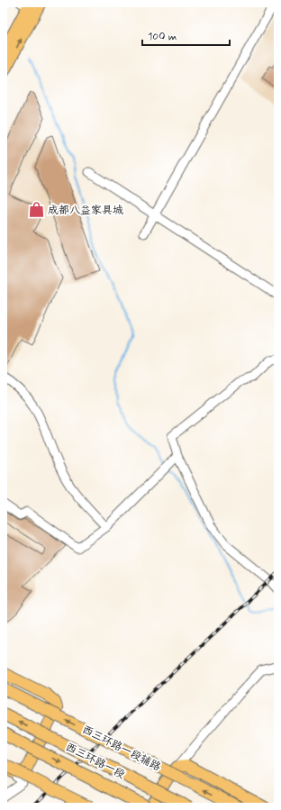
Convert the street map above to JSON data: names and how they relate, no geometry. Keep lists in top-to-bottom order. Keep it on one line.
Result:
{"streets":{"highway":["西三环路一段"],"main road":["西三环路一段辅路"]},"places":{"shop":["成都八益家具城"]},"scale_bar":"100 m"}
